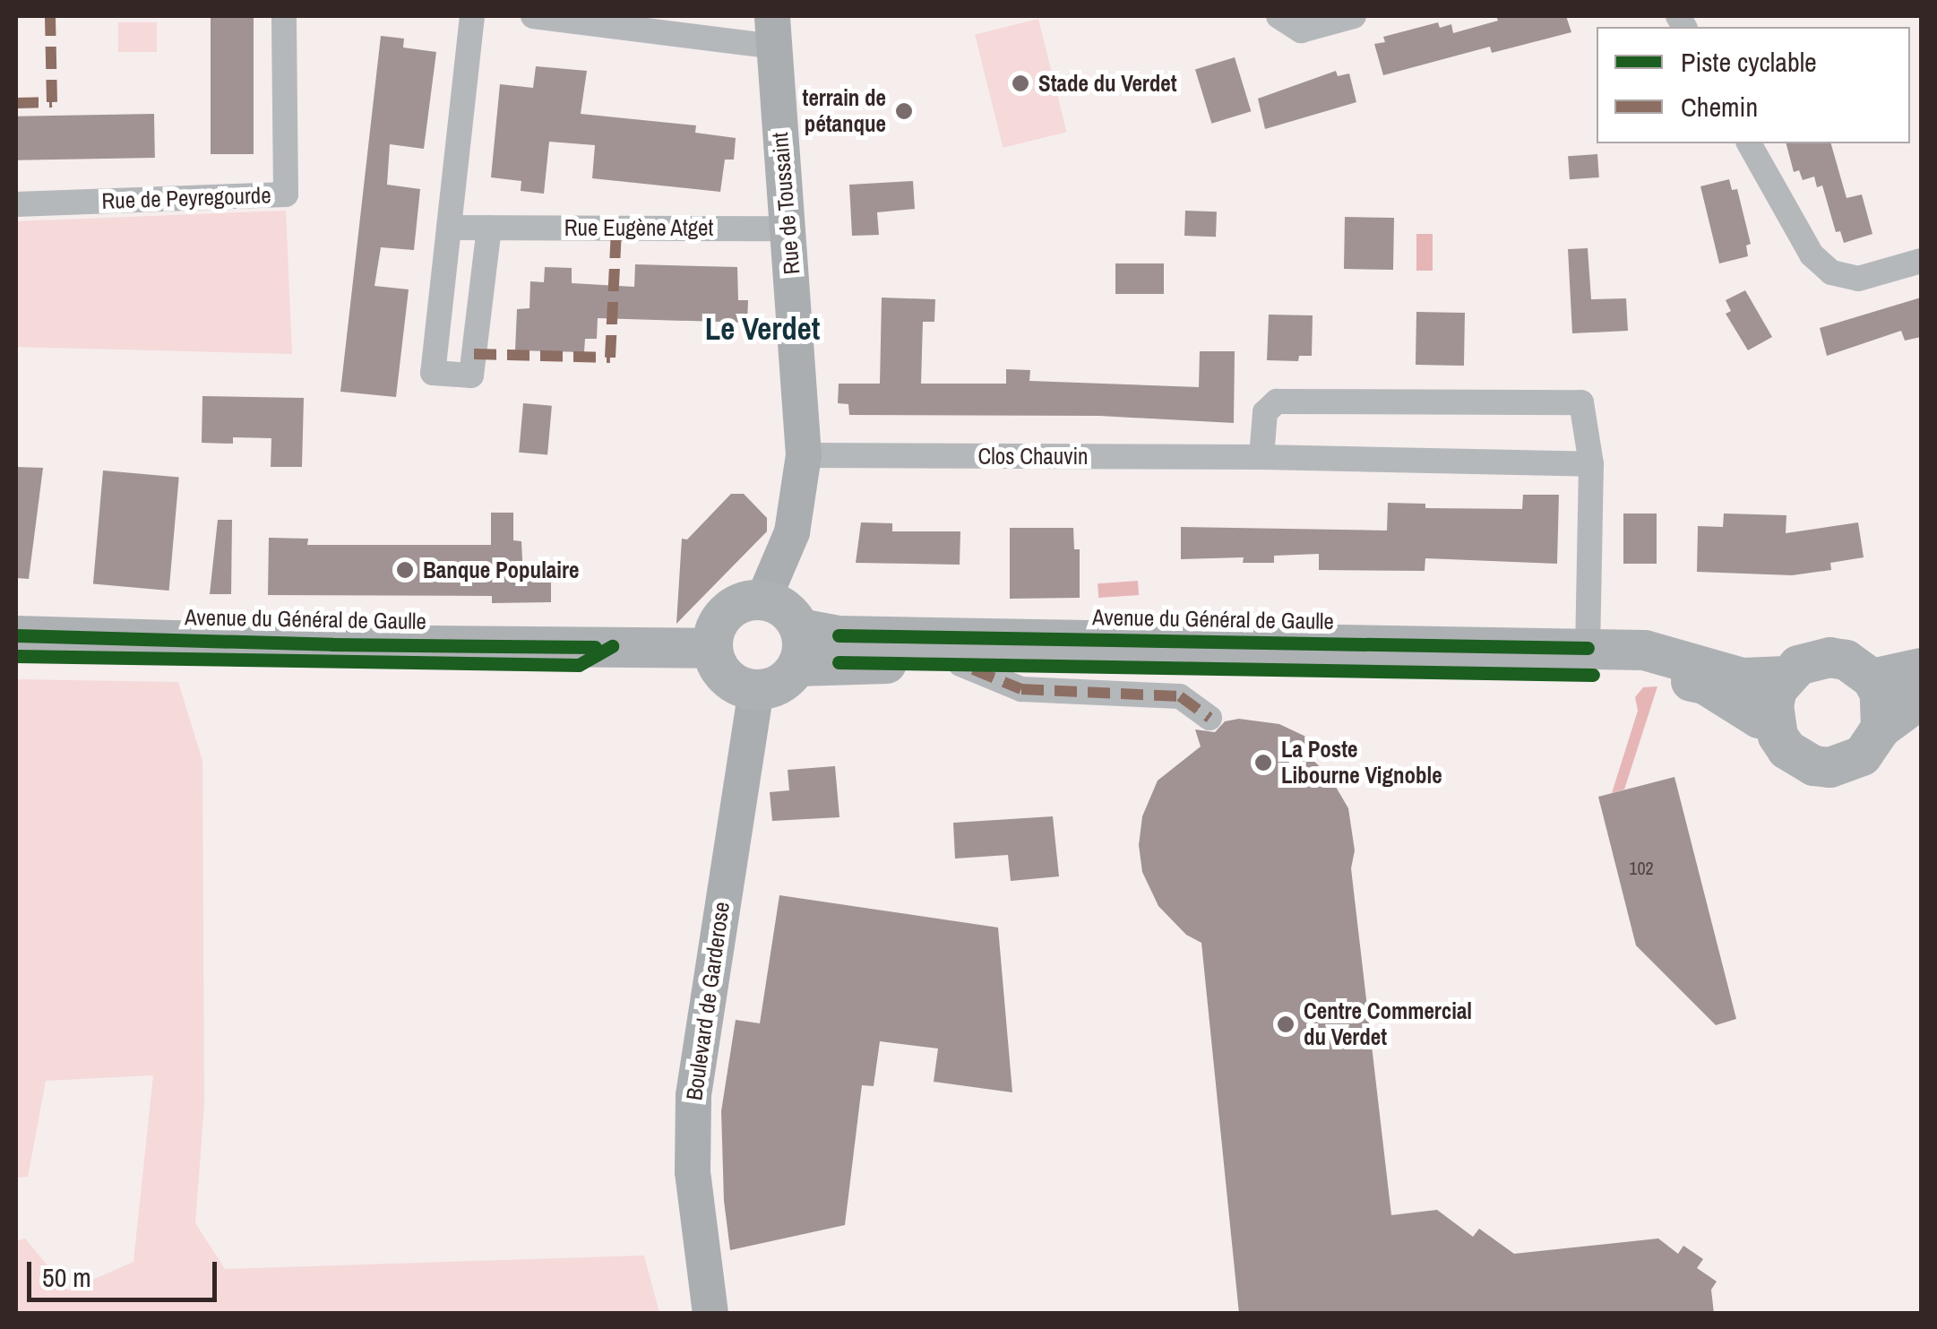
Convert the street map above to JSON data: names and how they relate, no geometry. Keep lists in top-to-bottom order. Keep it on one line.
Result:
{"streets":{"main road":["Rue de Toussaint","Avenue du Général de Gaulle","Boulevard de Garderose"],"street":["Rue de Peyregourde","Rue Eugène Atget","Clos Chauvin"]},"crossings":[["Rue de Toussaint","Rue Eugène Atget"],["Rue de Toussaint","Clos Chauvin"],["Rue de Toussaint","Avenue du Général de Gaulle"],["Rue de Toussaint","Boulevard de Garderose"],["Avenue du Général de Gaulle","Boulevard de Garderose"]],"districts":["Le Verdet"],"places":["Stade du Verdet","terrain de pétanque","Banque Populaire","La Poste Libourne Vignoble","Centre Commercial du Verdet"],"house_numbers":["102"],"legend":["Piste cyclable","Chemin"],"scale_bar":"50 m"}
